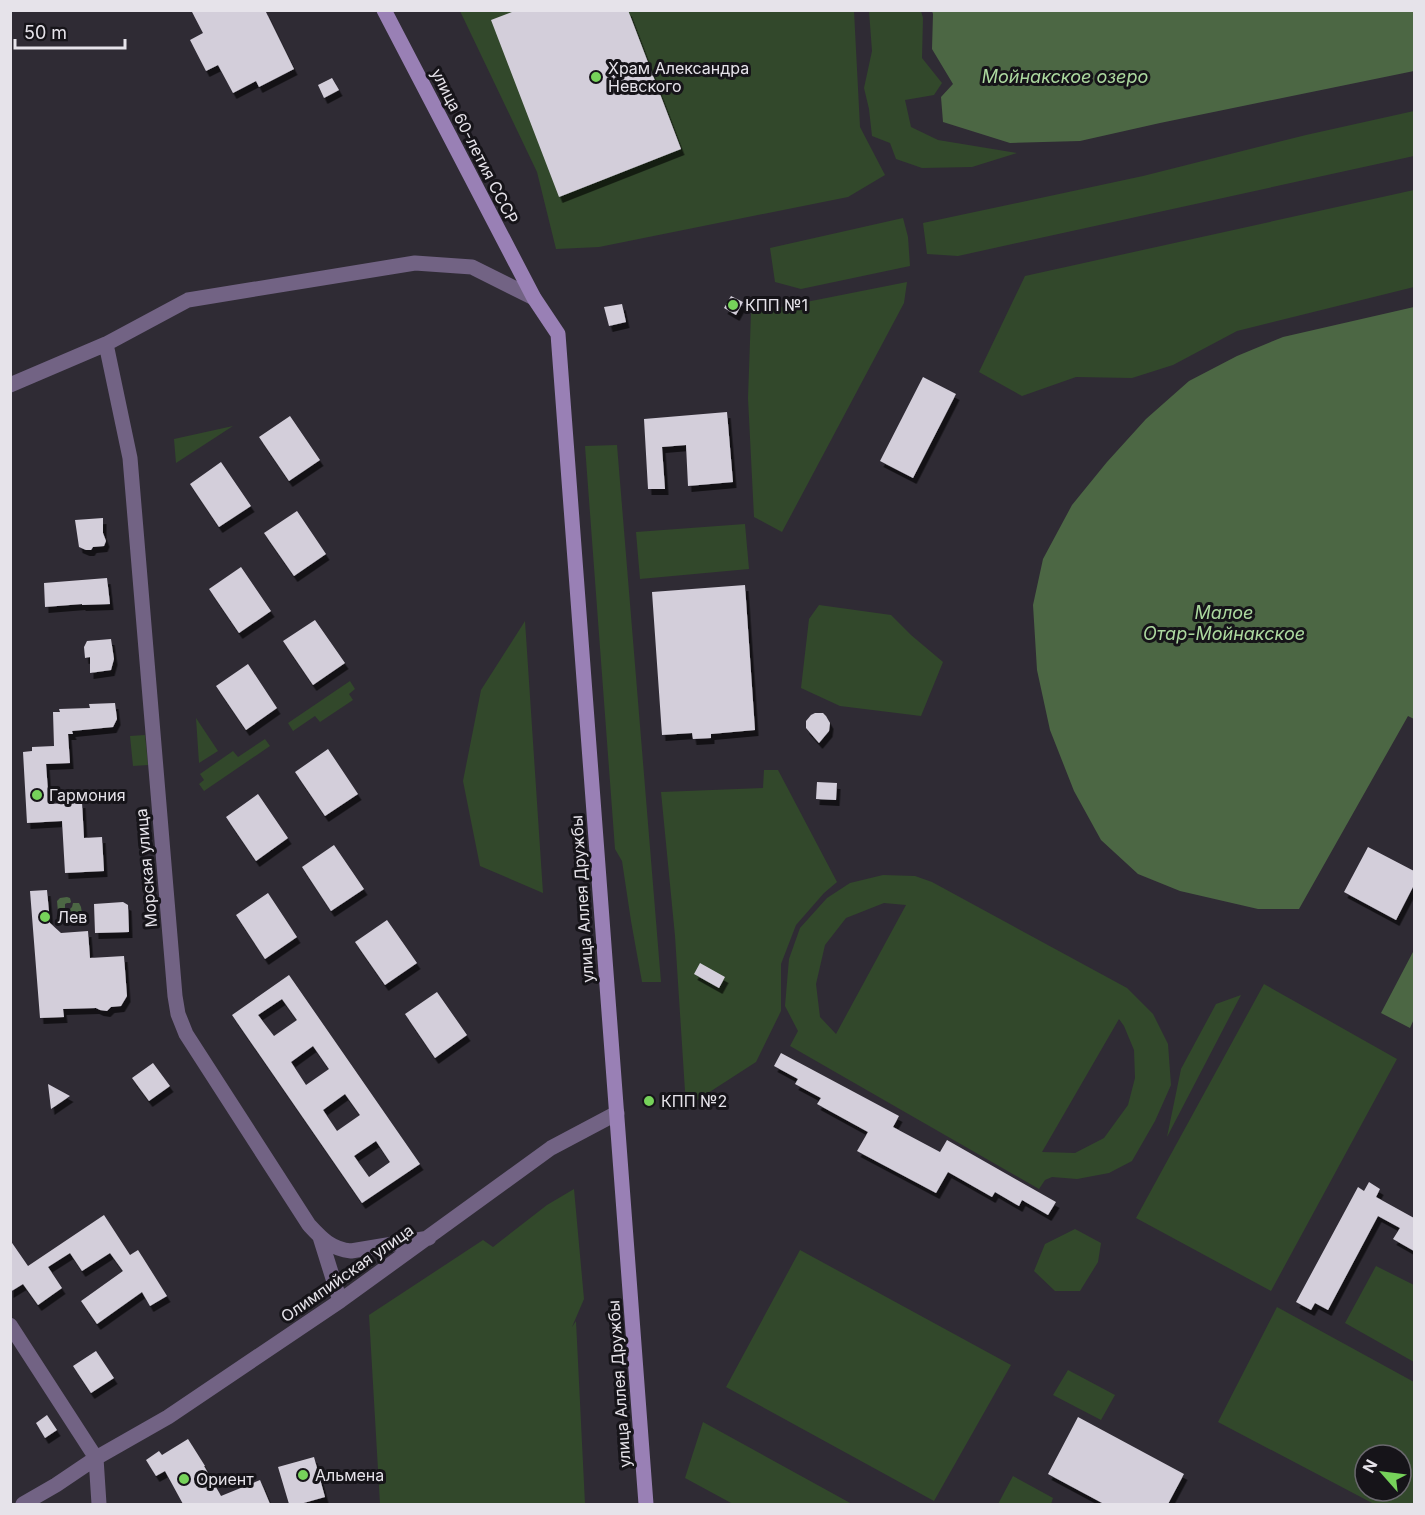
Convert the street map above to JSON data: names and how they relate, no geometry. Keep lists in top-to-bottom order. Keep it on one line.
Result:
{"streets":{"main road":["улица 60-летия СССР","улица Аллея Дружбы"],"street":["Морская улица","Олимпийская улица"]},"crossings":[["улица 60-летия СССР","улица Аллея Дружбы"],["Морская улица","Олимпийская улица"],["улица Аллея Дружбы","Олимпийская улица"]],"water":["Мойнакское озеро","Малое Отар-Мойнакское"],"places":["Храм Александра Невского","КПП №1","Гармония","Лев","КПП №2","Альмена","Ориент"],"scale_bar":"50 m","north":"top left"}
